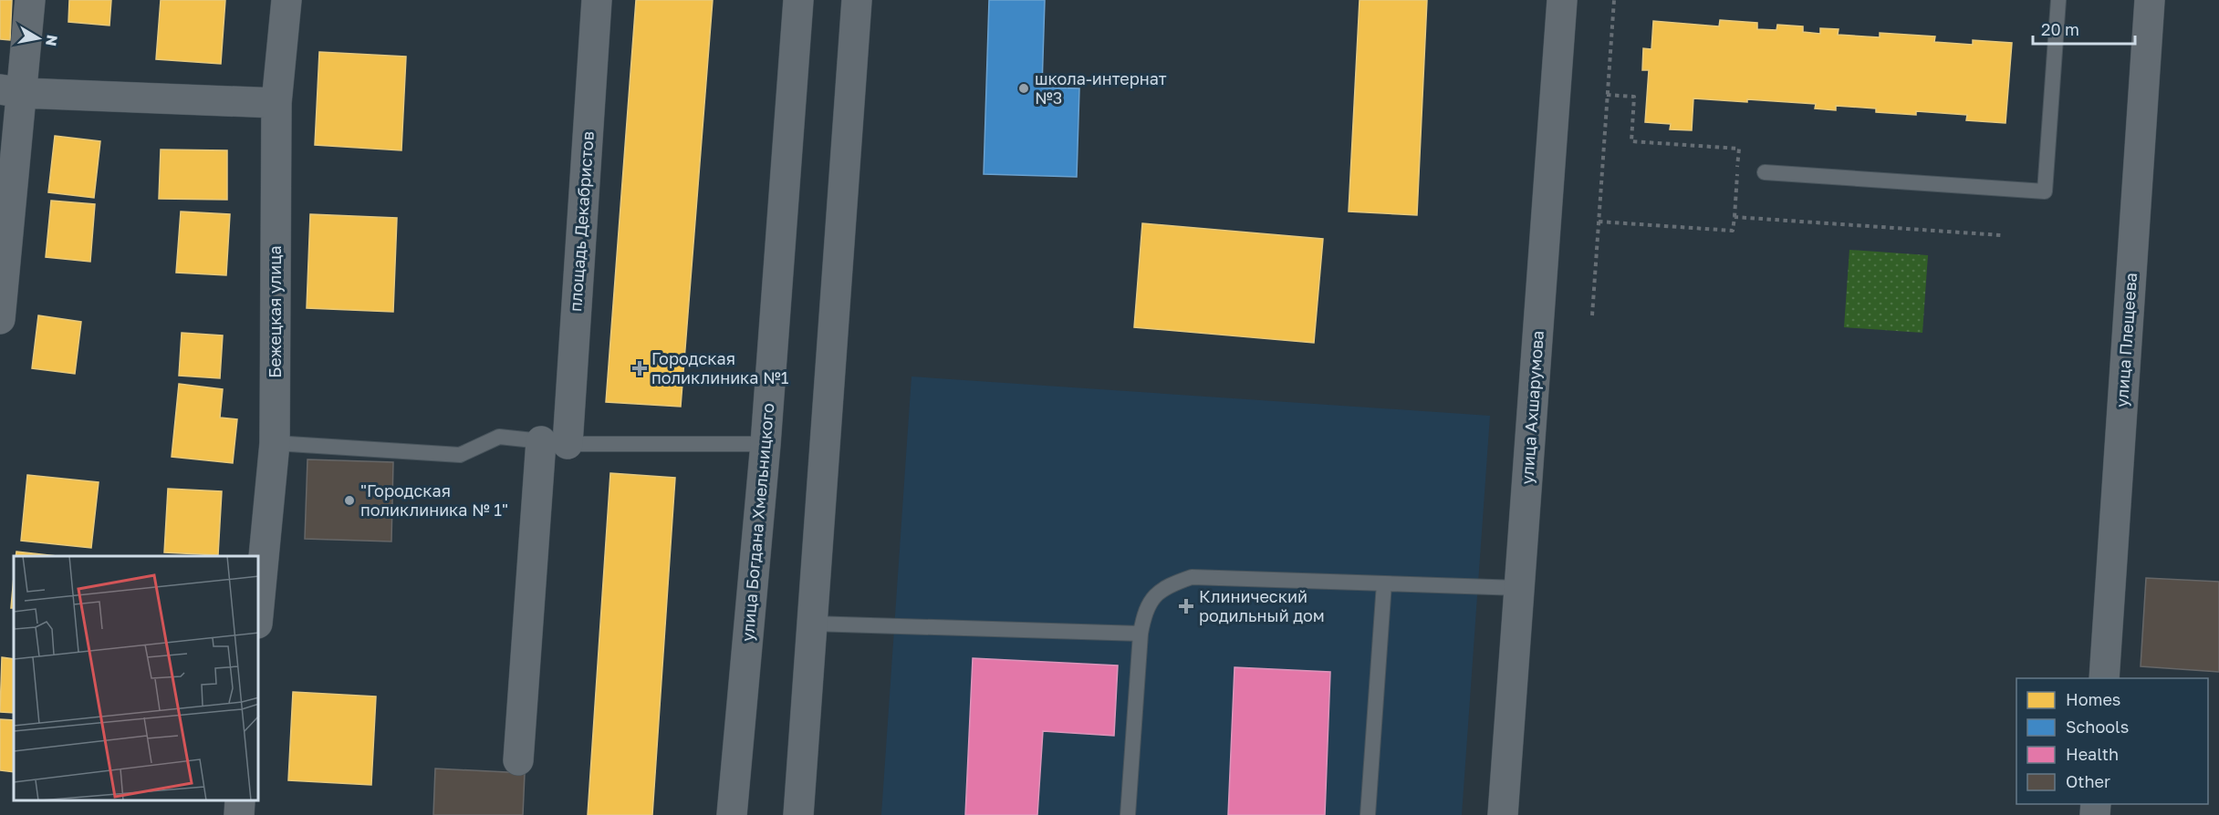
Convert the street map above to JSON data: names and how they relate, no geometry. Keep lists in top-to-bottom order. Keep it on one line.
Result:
{"streets":{"street":["площадь Декабристов","Бежецкая улица","улица Плещеева","улица Ахшарумова","улица Богдана Хмельницкого"]},"places":{"other":["школа-интернат №3","\"Городская поликлиника № 1\""],"health":["Городская поликлиника №1","Клинический родильный дом"]},"legend":["Homes","Schools","Health","Other"],"scale_bar":"20 m","north":"right"}
